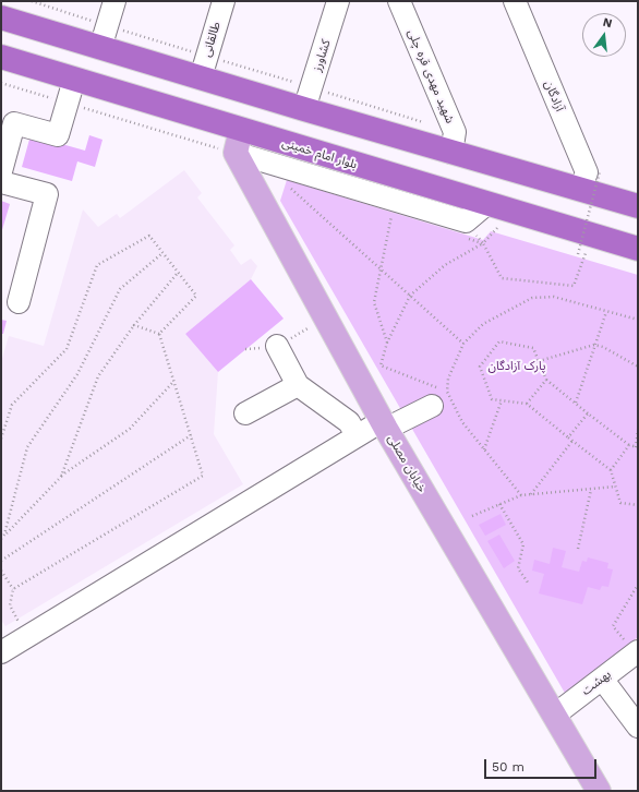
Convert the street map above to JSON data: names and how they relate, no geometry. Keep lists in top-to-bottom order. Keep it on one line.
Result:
{"streets":{"highway":["بلوار امام خمینی"],"main road":["خیابان مصلی"],"street":["طالقانی","کشاورز","شهید مهدی قره چلی","آزادگان","بهشت"]},"crossings":[["خیابان مصلی","بهشت"]],"parks":["پارک آزادگان"],"scale_bar":"50 m","north":"top"}
